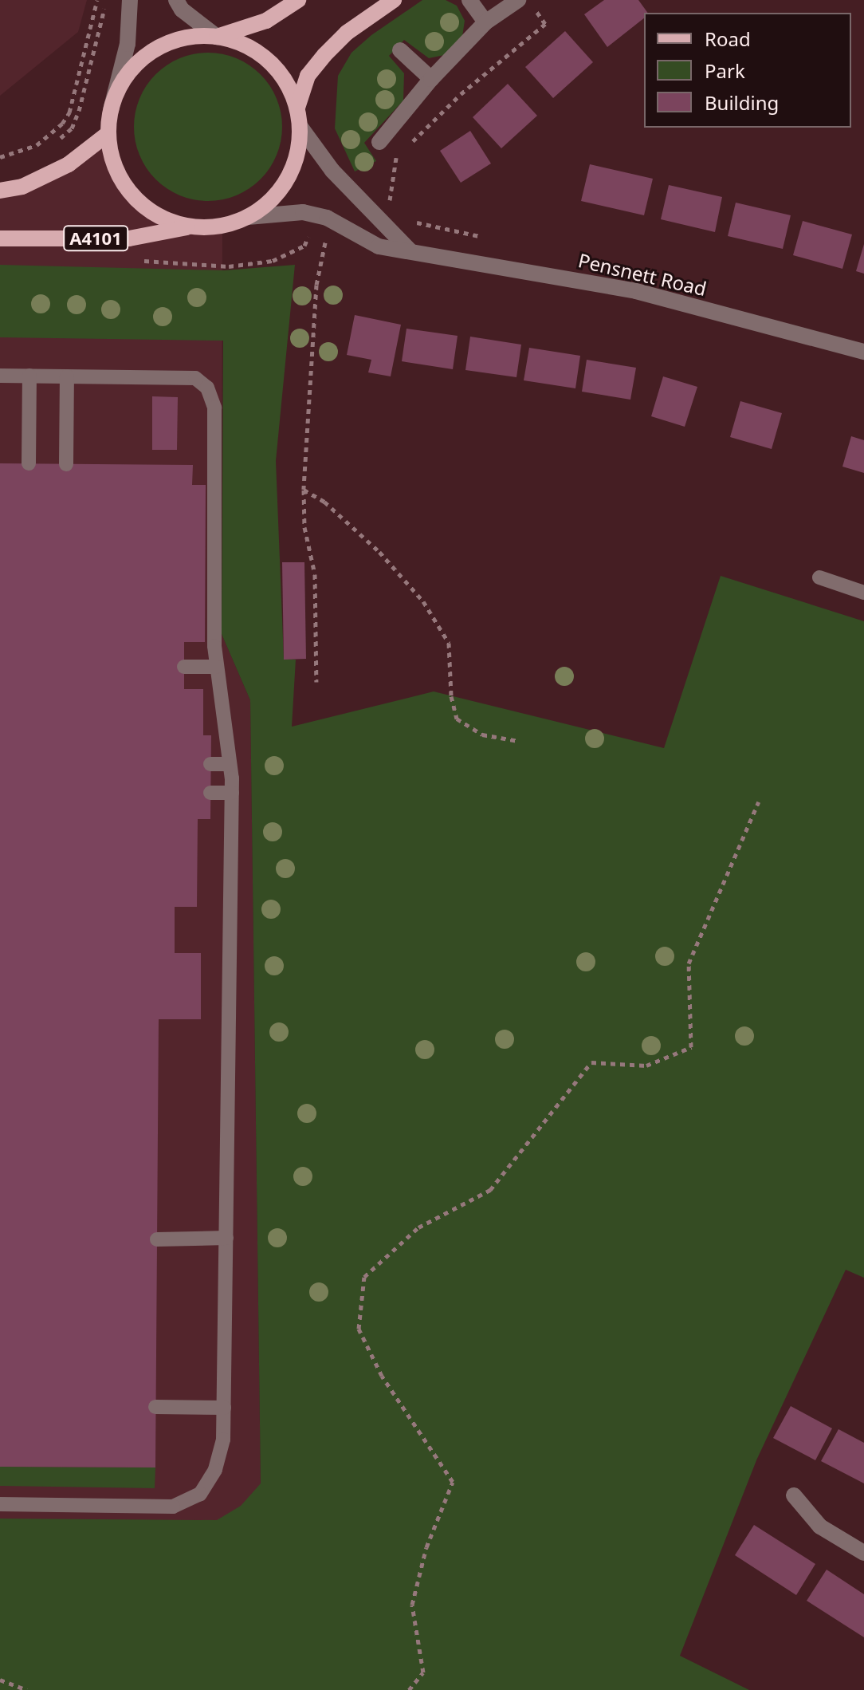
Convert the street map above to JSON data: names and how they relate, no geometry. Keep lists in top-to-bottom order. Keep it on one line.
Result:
{"streets":{"main road":["A4101"],"street":["Pensnett Road"]},"crossings":[["A4101","Pensnett Road"]],"legend":["Road","Park","Building"]}
